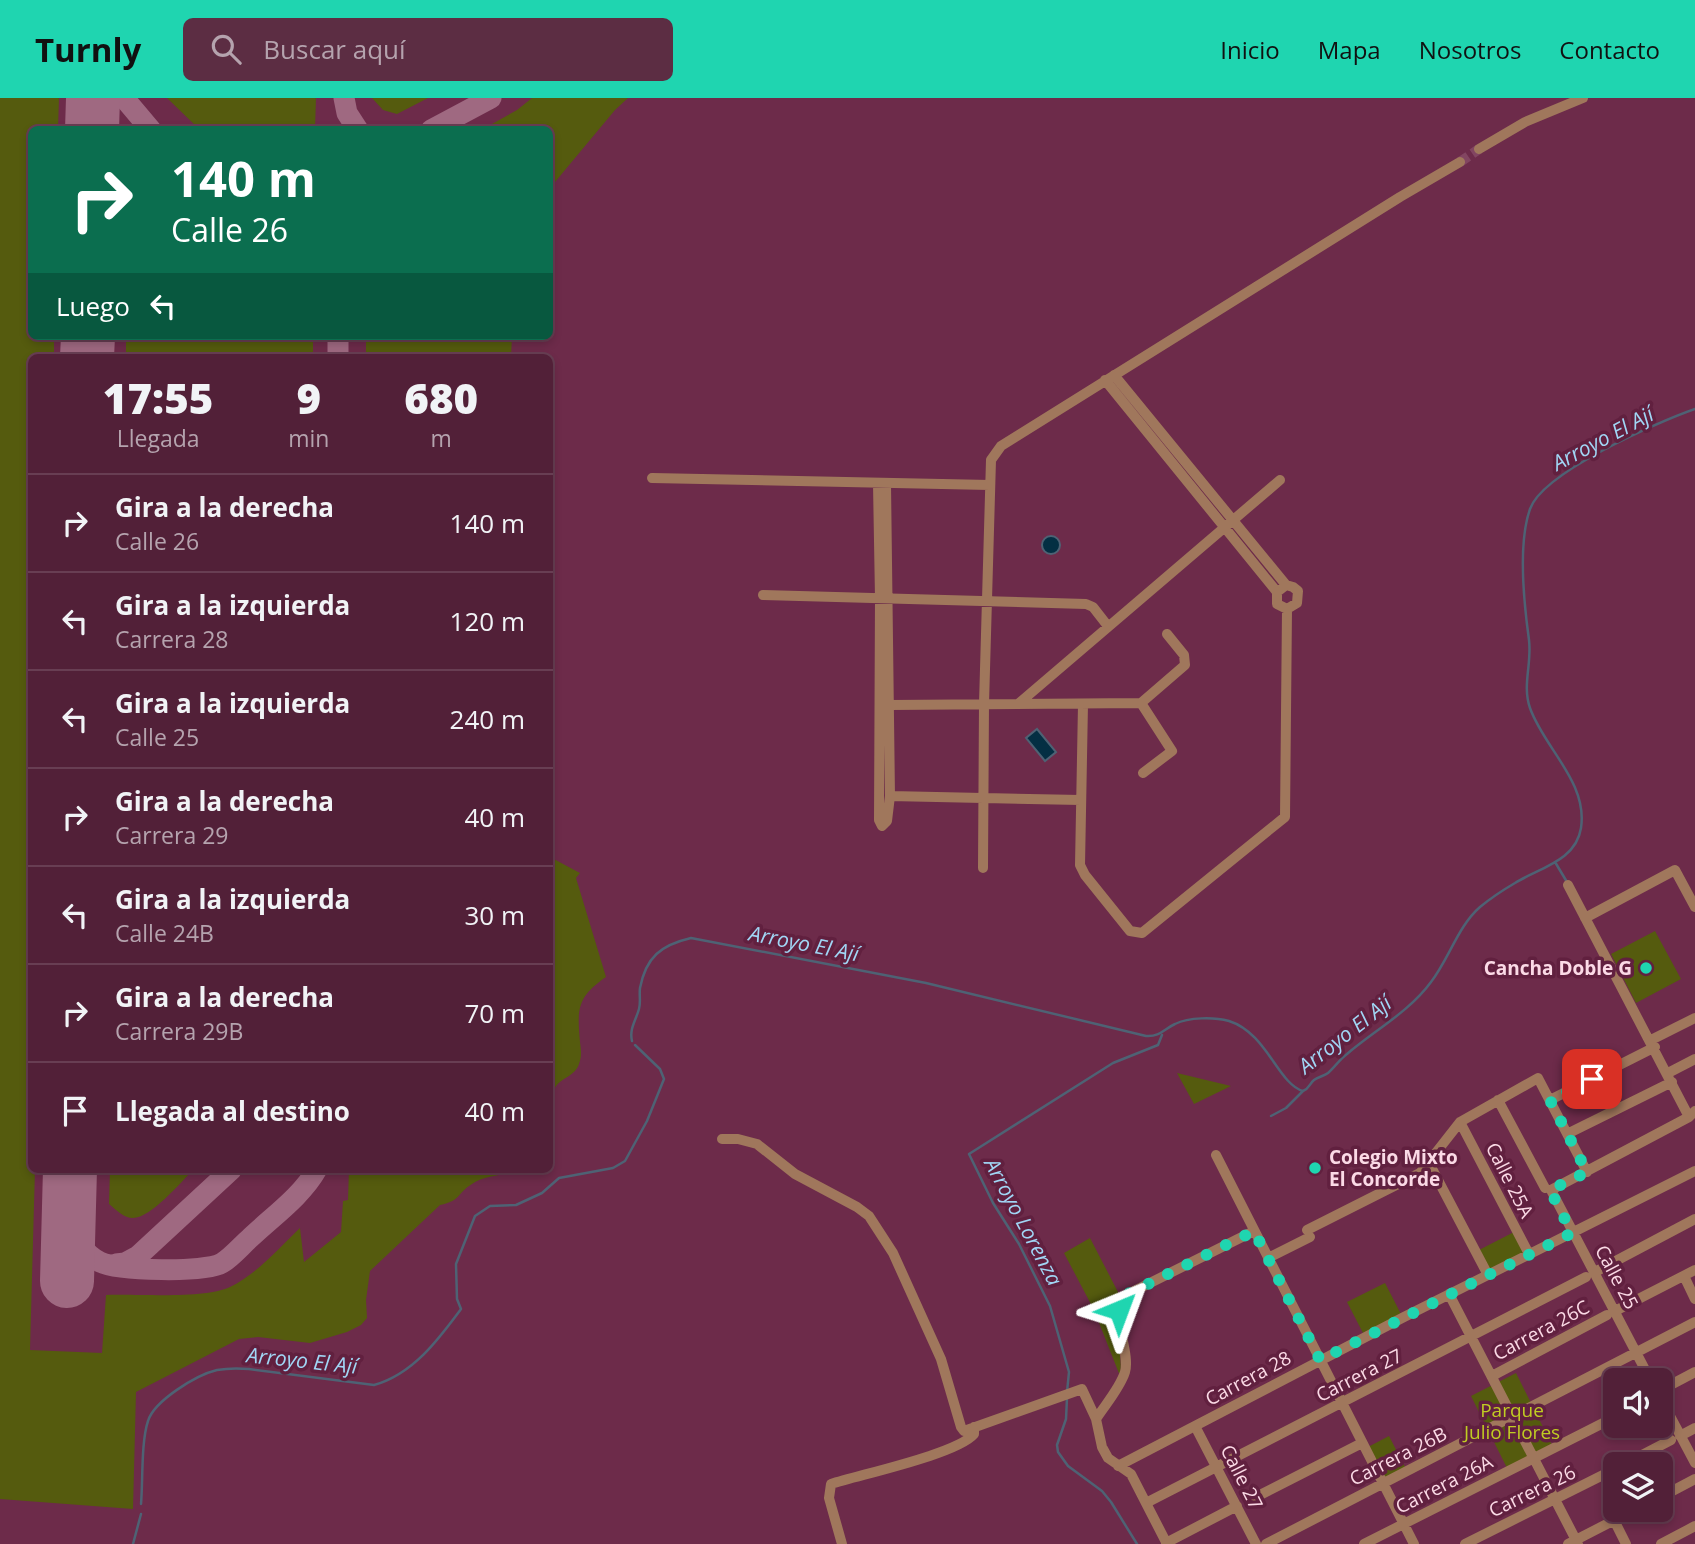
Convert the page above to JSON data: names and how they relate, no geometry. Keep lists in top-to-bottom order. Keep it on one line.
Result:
{"streets":{"street":["Calle 25A","Calle 25","Carrera 26C","Carrera 27","Carrera 28","Carrera 26B","Calle 27","Carrera 26A","Carrera 26"]},"crossings":[["Calle 25A","Carrera 28"],["Calle 25","Carrera 26C"],["Calle 25","Carrera 27"],["Calle 25","Carrera 28"],["Calle 25","Carrera 26B"],["Carrera 27","Calle 27"],["Carrera 28","Calle 27"]],"water":["Arroyo El Ají","Arroyo Lorenza"],"parks":["Parque Julio Flores"],"places":["Cancha Doble G","Colegio Mixto El Concorde"],"page":{"header":"Turnly","search":"Buscar aquí","nav":["Inicio","Mapa","Nosotros","Contacto"],"turn":["140 m","Calle 26"],"then":"Luego","eta":["17:55","Llegada","9","min","680","m"],"list":[{"name":"Gira a la derecha","note":"Calle 26","value":"140 m"},{"name":"Gira a la izquierda","note":"Carrera 28","value":"120 m"},{"name":"Gira a la izquierda","note":"Calle 25","value":"240 m"},{"name":"Gira a la derecha","note":"Carrera 29","value":"40 m"},{"name":"Gira a la izquierda","note":"Calle 24B","value":"30 m"},{"name":"Gira a la derecha","note":"Carrera 29B","value":"70 m"},{"name":"Llegada al destino","value":"40 m"}]}}
